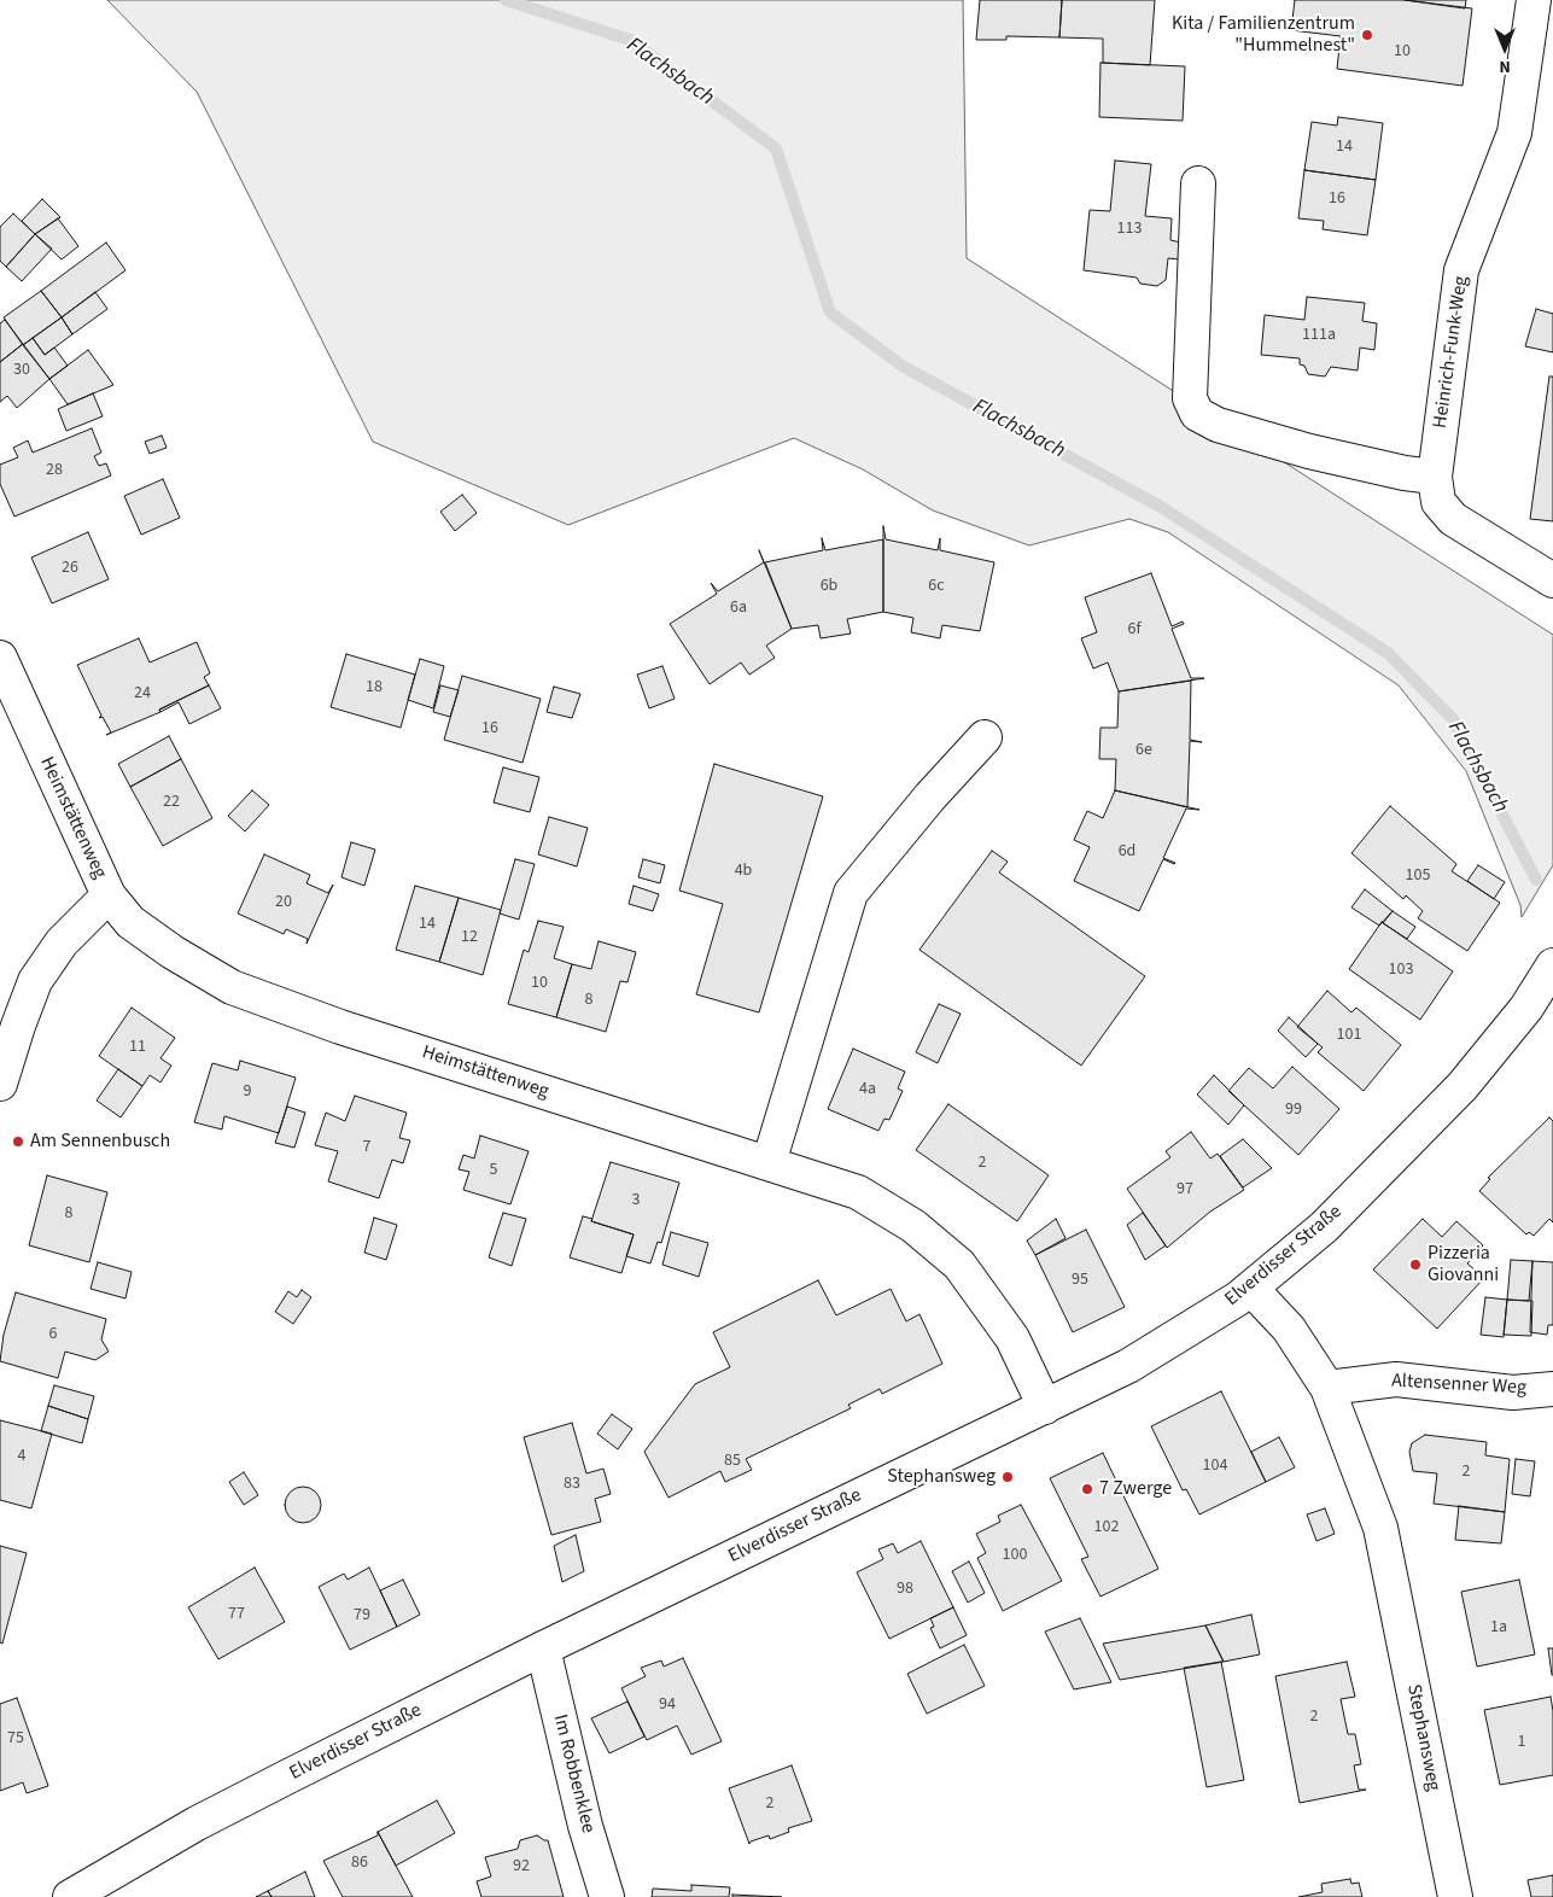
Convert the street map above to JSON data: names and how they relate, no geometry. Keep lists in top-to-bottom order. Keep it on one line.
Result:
{"streets":{"street":["Heinrich-Funk-Weg","Heimstättenweg","Elverdisser Straße","Altensenner Weg","Stephansweg","Im Robbenklee"]},"crossings":[["Heimstättenweg","Elverdisser Straße"],["Elverdisser Straße","Stephansweg"],["Elverdisser Straße","Im Robbenklee"],["Altensenner Weg","Stephansweg"]],"water":["Flachsbach"],"places":["Kita / Familienzentrum \"Hummelnest\"","Am Sennenbusch","Pizzeria Giovanni","Stephansweg","7 Zwerge"],"house_numbers":["10","14","16","113","111a","30","28","26","6b","6c","6a","6f","18","24","16","6e","22","6d","4b","105","20","14","12","103","10","8","101","11","4a","9","99","7","2","5","97","3","8","95","6","4","85","104","2","83","102","100","98","77","79","1a","94","2","75","1","2","86","92"],"north":"bottom"}
